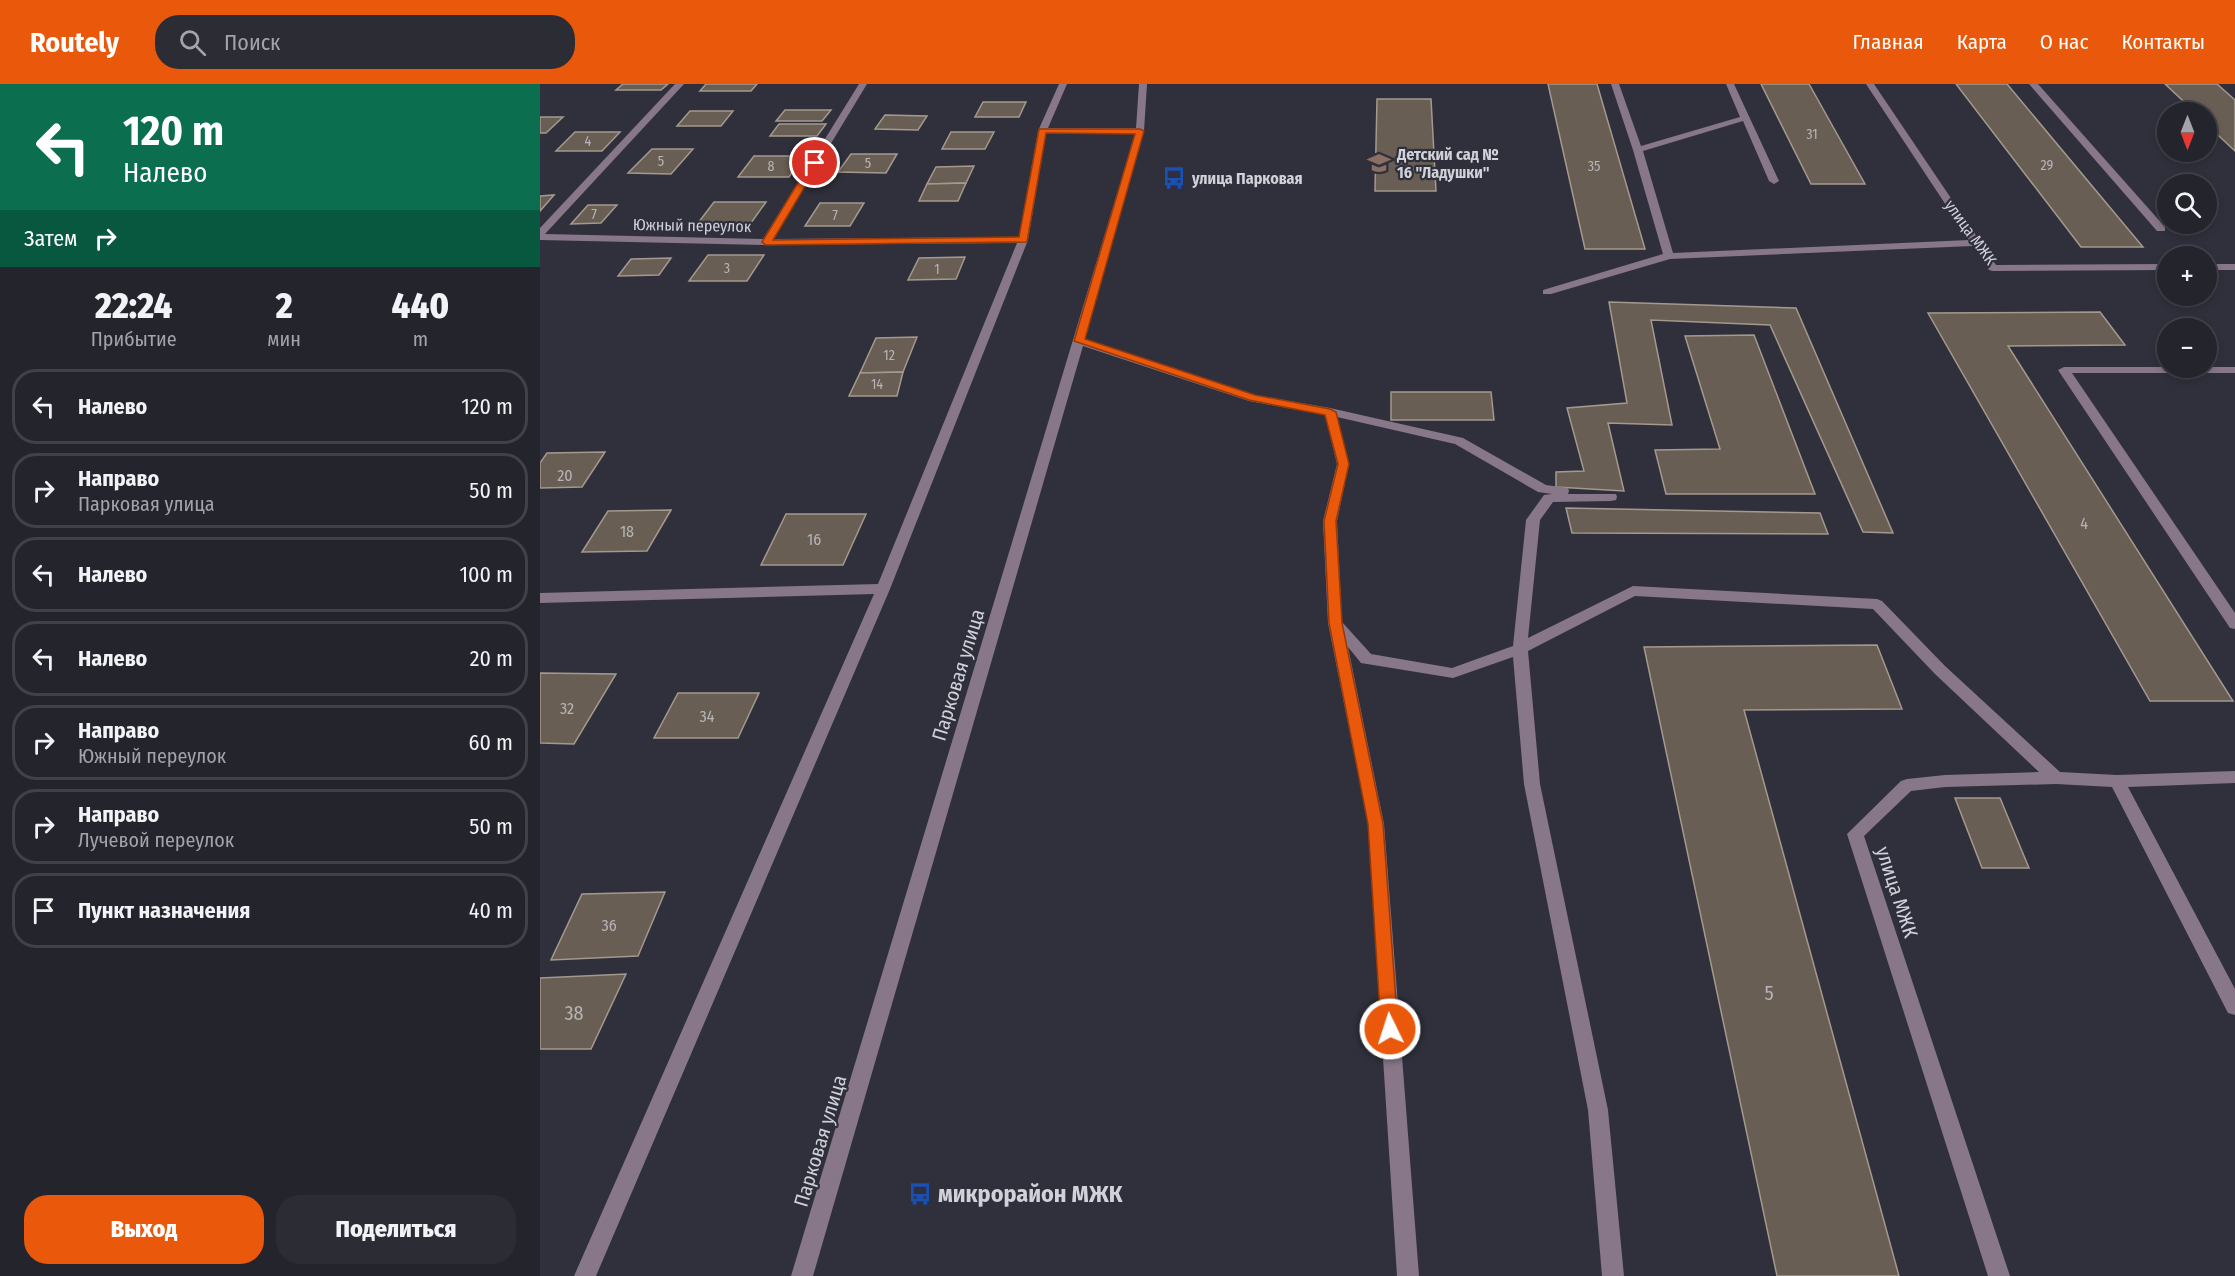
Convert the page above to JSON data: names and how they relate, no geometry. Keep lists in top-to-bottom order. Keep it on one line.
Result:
{"streets":{"street":["Южный переулок","улица МЖК","Парковая улица"]},"places":{"school or university":["Детский сад № 16 \"Ладушки\""],"bus stop":["улица Парковая","микрорайон МЖК"]},"house_numbers":["31","4","5","5","29","8","35","7","7","3","1","12","14","20","4","18","16","32","34","36","5","38"],"north":"bottom","page":{"header":"Routely","search":"Поиск","nav":["Главная","Карта","О нас","Контакты"],"turn":["120 m","Налево"],"map_buttons":["+","−"],"then":"Затем","eta":["22:24","Прибытие","2","мин","440","m"],"list":[{"name":"Налево","value":"120 m"},{"name":"Направо","note":"Парковая улица","value":"50 m"},{"name":"Налево","value":"100 m"},{"name":"Налево","value":"20 m"},{"name":"Направо","note":"Южный переулок","value":"60 m"},{"name":"Направо","note":"Лучевой переулок","value":"50 m"},{"name":"Пункт назначения","value":"40 m"}],"buttons":["Выход","Поделиться"]}}
